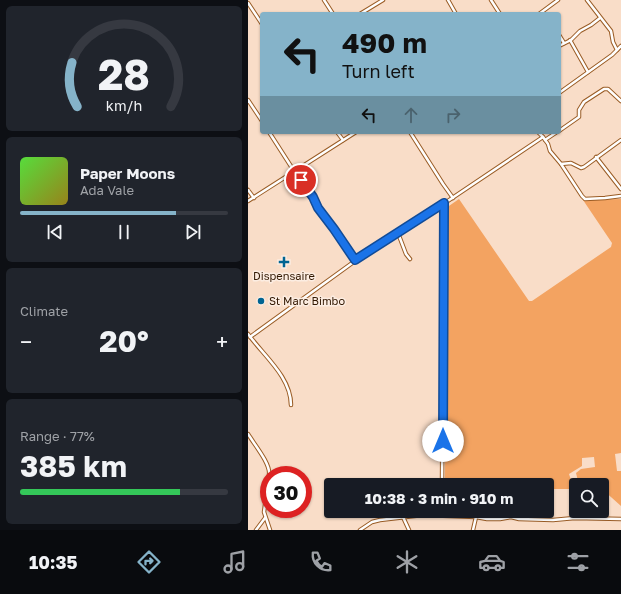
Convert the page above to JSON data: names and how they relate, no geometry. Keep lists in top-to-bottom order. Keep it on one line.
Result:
{"places":{"health":["Dispensaire"],"other":["St Marc Bimbo"]},"page":{"turn":["490 m","Turn left"],"song":["Paper Moons","Ada Vale"],"tile":["Climate",["Range · 77%","385 km"]],"heat":["−","20°","+"],"limit":"30","trip":"10:38 · 3 min · 910 m","tabs":"10:35","gauge":["28","km/h"]}}
